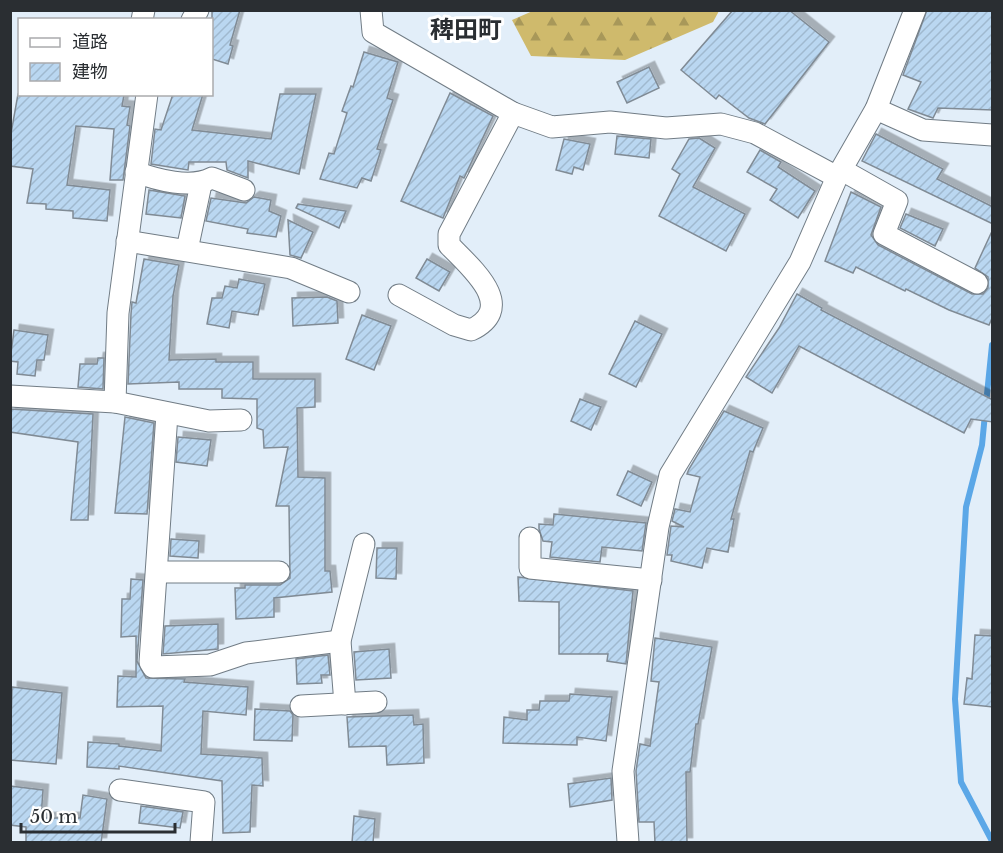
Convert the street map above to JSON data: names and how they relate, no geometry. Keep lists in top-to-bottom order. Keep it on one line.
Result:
{"districts":["稗田町"],"legend":["道路","建物"],"scale_bar":"50 m"}
